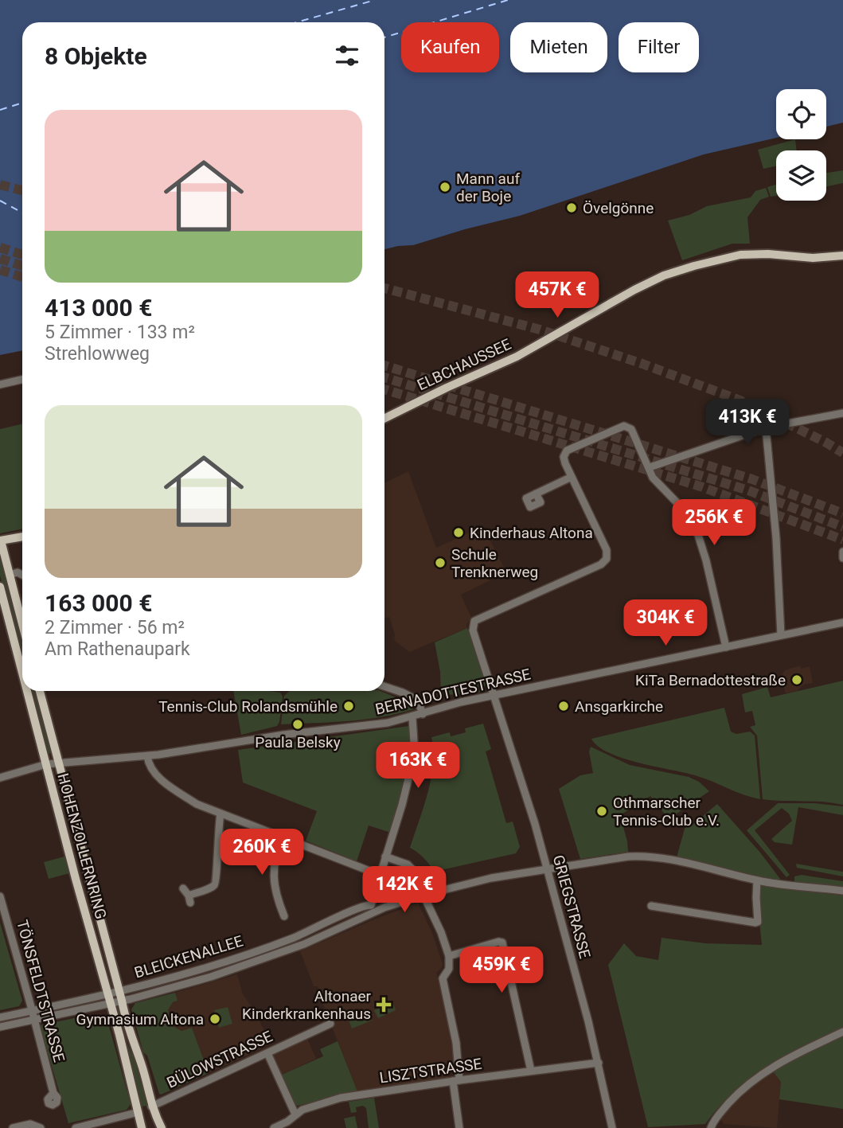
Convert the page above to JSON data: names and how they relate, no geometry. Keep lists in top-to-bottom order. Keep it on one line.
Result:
{"streets":{"main road":["ELBCHAUSSEE","HOHENZOLLERNRING"],"street":["BERNADOTTESTRASSE","GRIEGSTRASSE","BLEICKENALLEE","TÖNSFELDTSTRASSE","BÜLOWSTRASSE","LISZTSTRASSE"]},"crossings":[["BERNADOTTESTRASSE","HOHENZOLLERNRING"],["BERNADOTTESTRASSE","GRIEGSTRASSE"],["HOHENZOLLERNRING","BLEICKENALLEE"],["HOHENZOLLERNRING","BÜLOWSTRASSE"],["GRIEGSTRASSE","BLEICKENALLEE"],["GRIEGSTRASSE","LISZTSTRASSE"],["BLEICKENALLEE","TÖNSFELDTSTRASSE"]],"places":{"other":["Mann auf der Boje","Övelgönne","Kinderhaus Altona","Schule Trenknerweg","KiTa Bernadottestraße","Tennis-Club Rolandsmühle","Ansgarkirche","Paula Belsky","Othmarscher Tennis-Club e.V.","Gymnasium Altona"],"health":["Altonaer Kinderkrankenhaus"]},"page":{"chip":["Kaufen","Mieten","Filter"],"heading":"8 Objekte","list":[{"name":"413 000 €","note":"5 Zimmer · 133 m² · Strehlowweg"},{"name":"163 000 €","note":"2 Zimmer · 56 m² · Am Rathenaupark"}],"price":["457K €","413K €","256K €","304K €","163K €","260K €","142K €","459K €"]}}
